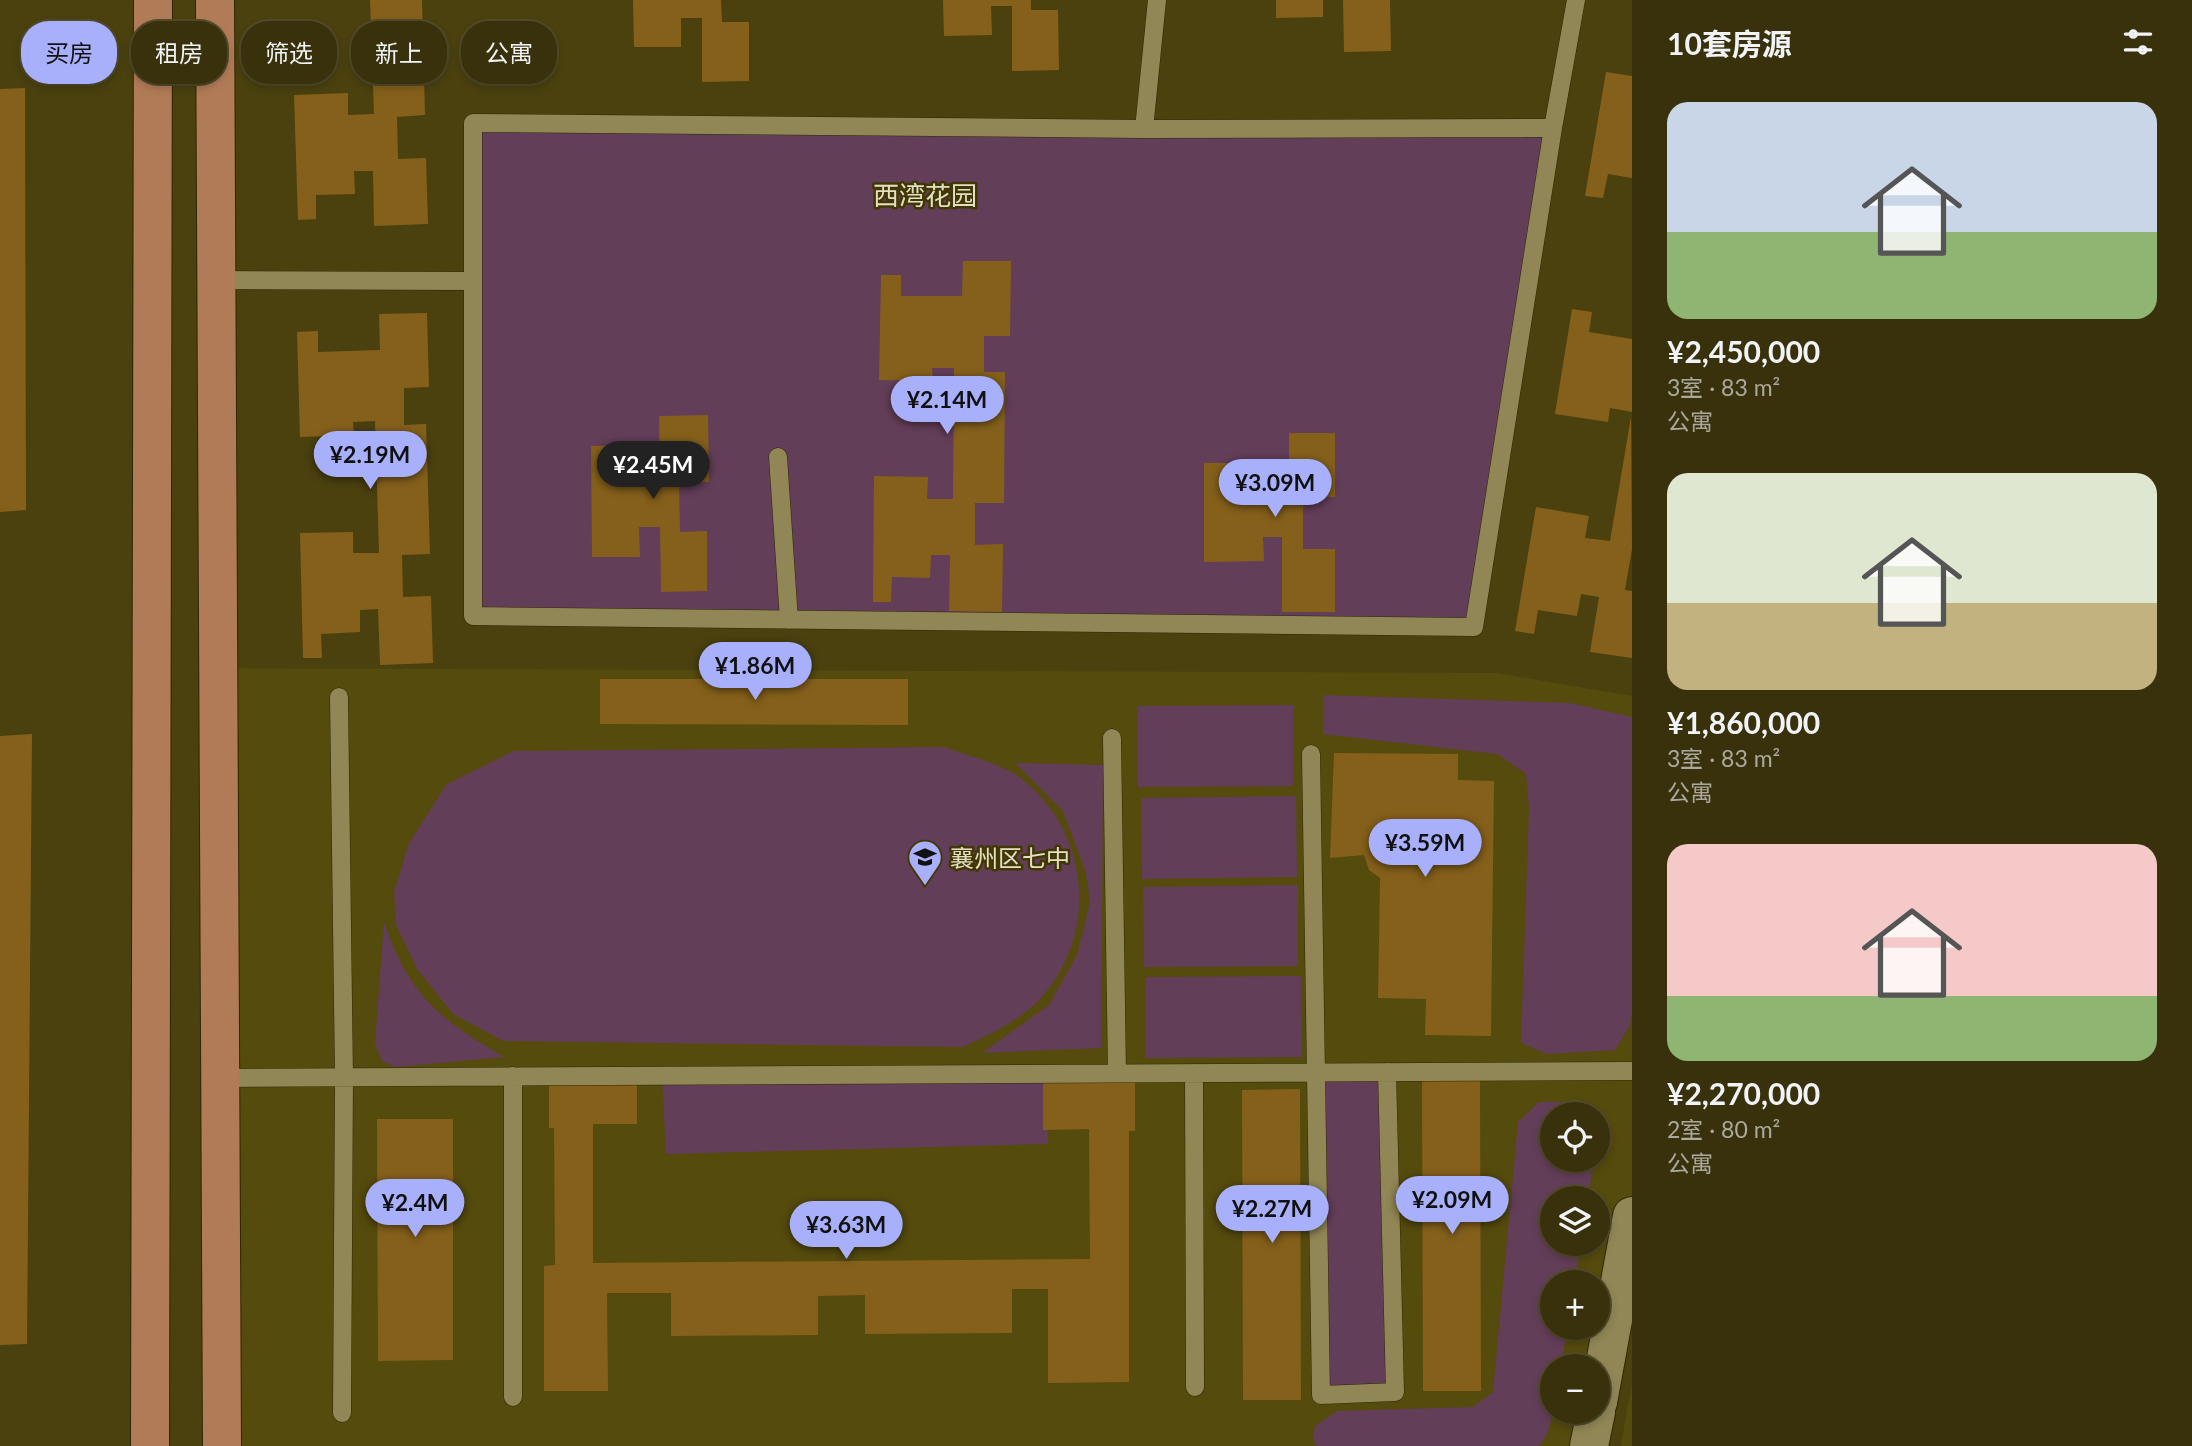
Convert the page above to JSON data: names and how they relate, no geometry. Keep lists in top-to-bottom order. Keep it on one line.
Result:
{"districts":["西湾花园"],"places":{"school or university":["襄州区七中"]},"page":{"heading":"10套房源","chip":["买房","租房","筛选","新上","公寓"],"list":[{"name":"¥2,450,000","note":"3室 · 83 m² · 公寓"},{"name":"¥1,860,000","note":"3室 · 83 m² · 公寓"},{"name":"¥2,270,000","note":"2室 · 80 m² · 公寓"}],"price":["¥2.14M","¥2.19M","¥2.45M","¥3.09M","¥1.86M","¥3.59M","¥2.09M","¥2.4M","¥2.27M","¥3.63M"],"map_buttons":["+","−"]}}
